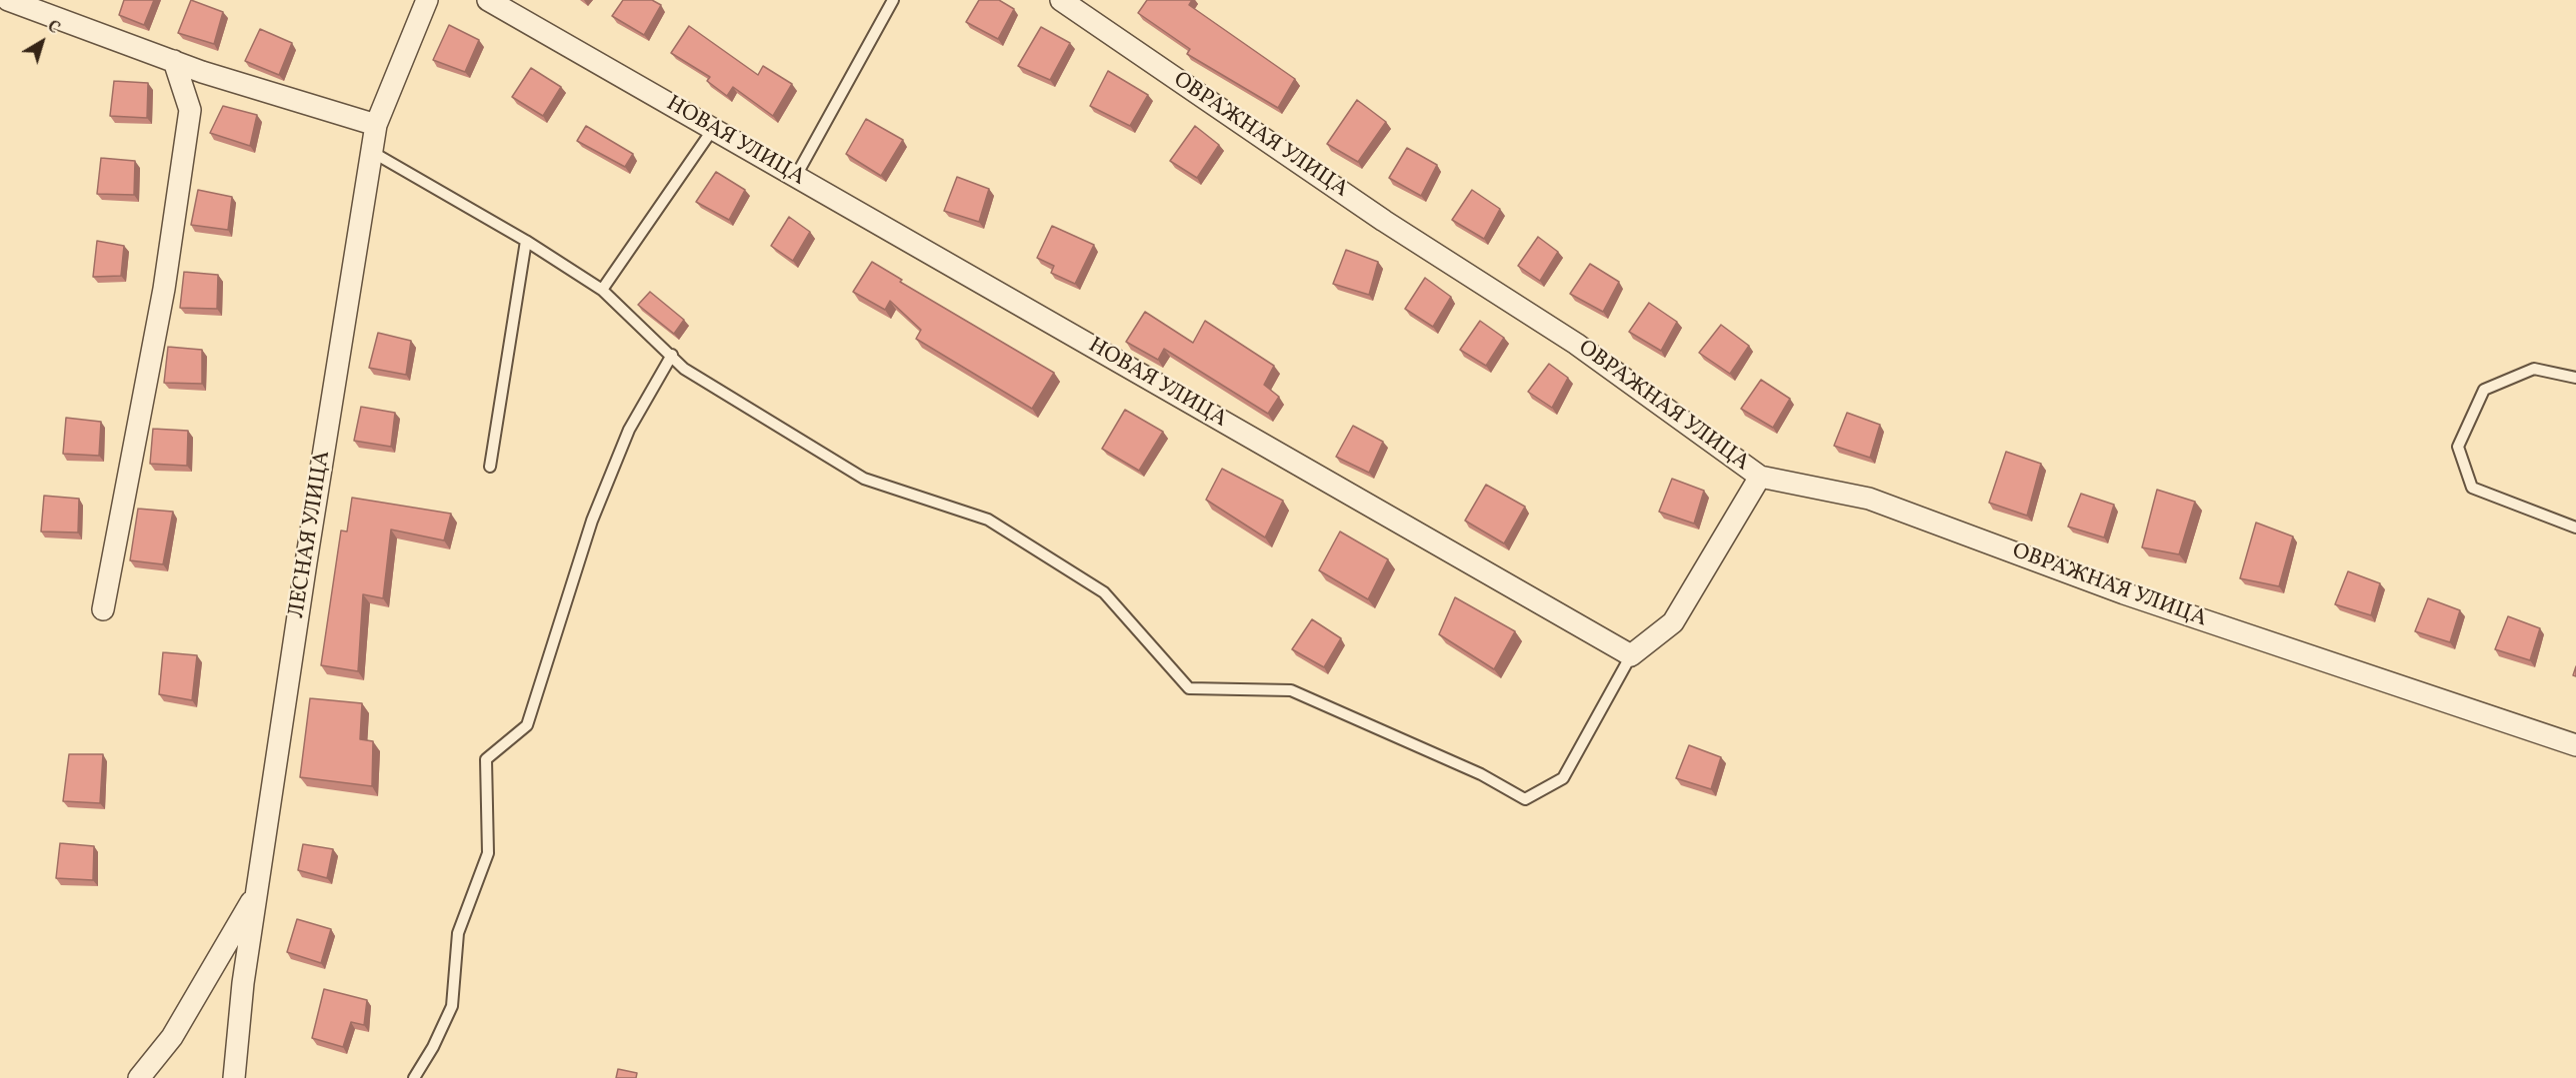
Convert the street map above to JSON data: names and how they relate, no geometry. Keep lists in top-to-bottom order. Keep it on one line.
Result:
{"streets":{"street":["ОВРАЖНАЯ УЛИЦА","НОВАЯ УЛИЦА","ЛЕСНАЯ УЛИЦА"]},"north":"top right"}
